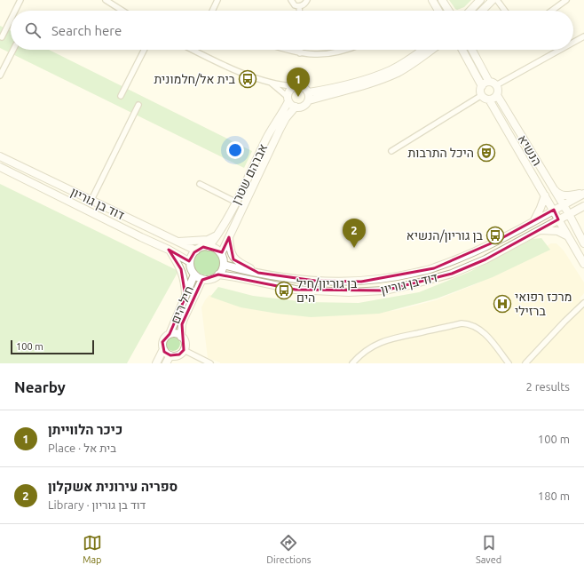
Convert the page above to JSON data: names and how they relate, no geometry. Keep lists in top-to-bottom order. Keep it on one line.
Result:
{"streets":{"main road":["הנשיא","אברהם שטרן","דוד בן גוריון","חיל הים"]},"crossings":[["הנשיא","דוד בן גוריון"],["אברהם שטרן","דוד בן גוריון"],["אברהם שטרן","חיל הים"],["דוד בן גוריון","חיל הים"]],"places":{"bus stop":["בית אל/חלמונית","בן גוריון/הנשיא","בן גוריון/חיל הים"],"theatre":["היכל התרבות"],"hospital":["מרכז רפואי ברזילי"]},"scale_bar":"100 m","page":{"search":"Search here","pins":["1","2"],"scale":"100 m","heading":["Nearby","2 results"],"list":[{"mark":"1","name":"כיכר הלווייתן","note":"Place · בית אל","value":"100 m"},{"mark":"2","name":"ספריה עירונית אשקלון","note":"Library · דוד בן גוריון","value":"180 m"}],"nav":["Map","Directions","Saved"]}}
